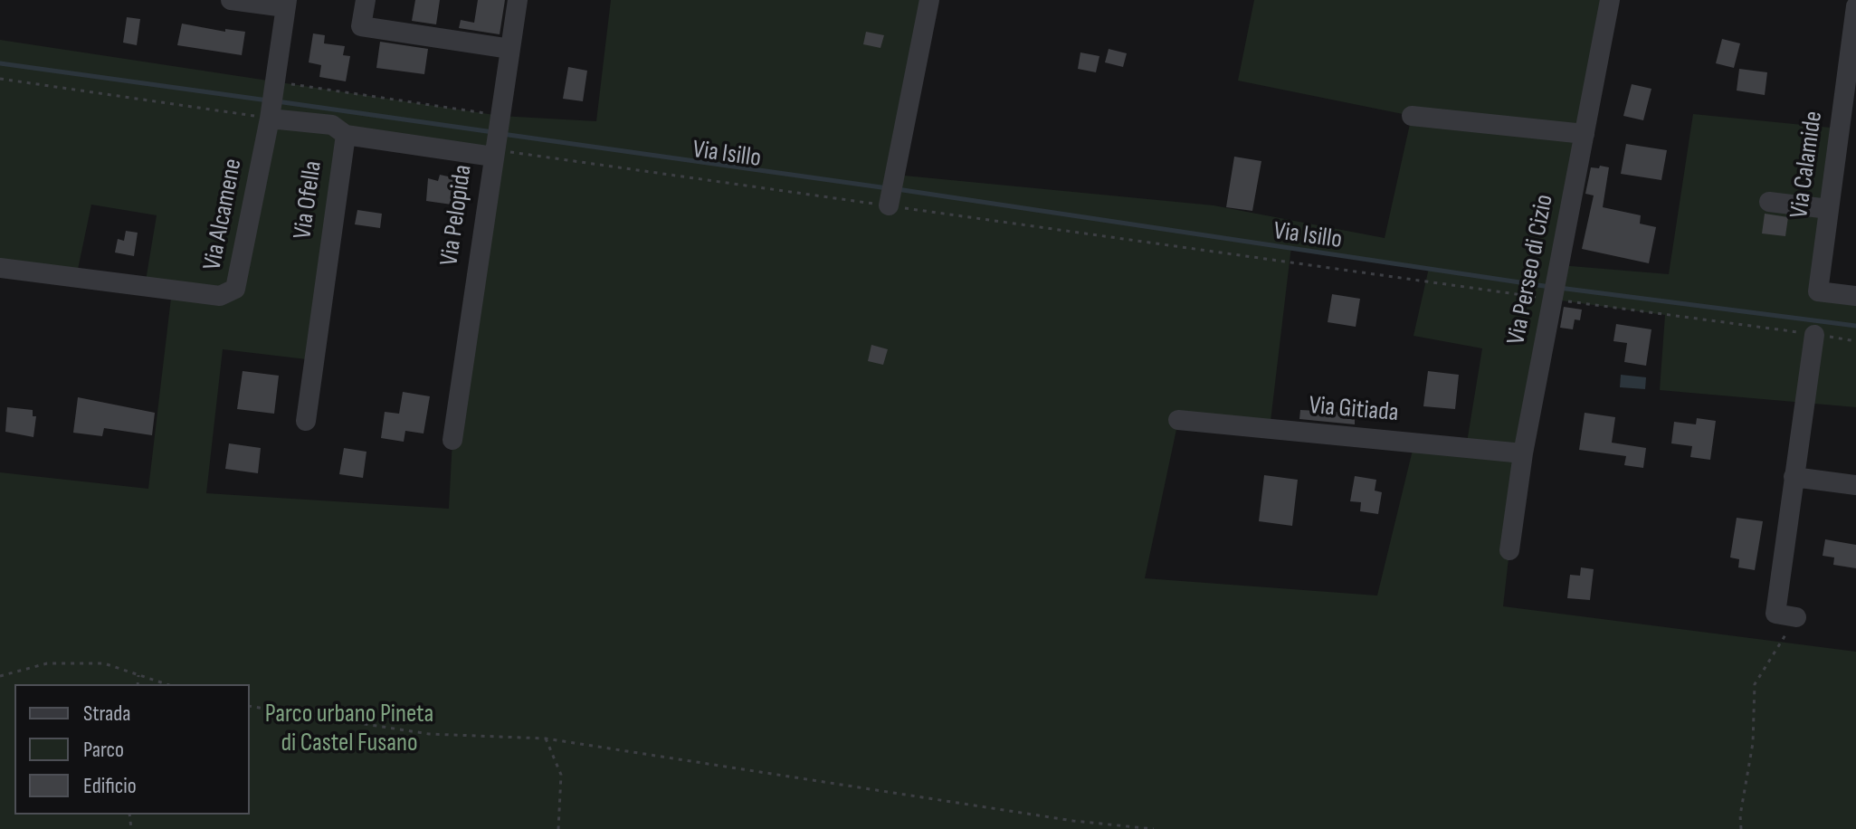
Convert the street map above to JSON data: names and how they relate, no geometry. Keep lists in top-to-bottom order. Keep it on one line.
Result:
{"streets":{"street":["Via Calamide","Via Ofella","Via Alcamene","Via Pelopida","Via Perseo di Cizio","Via Gitiada"],"path":["Via Isillo"]},"crossings":[["Via Isillo","Via Ofella"],["Via Isillo","Via Pelopida"],["Via Isillo","Via Perseo di Cizio"],["Via Ofella","Via Pelopida"],["Via Perseo di Cizio","Via Gitiada"]],"parks":["Parco urbano Pineta di Castel Fusano"],"legend":["Strada","Parco","Edificio"]}
